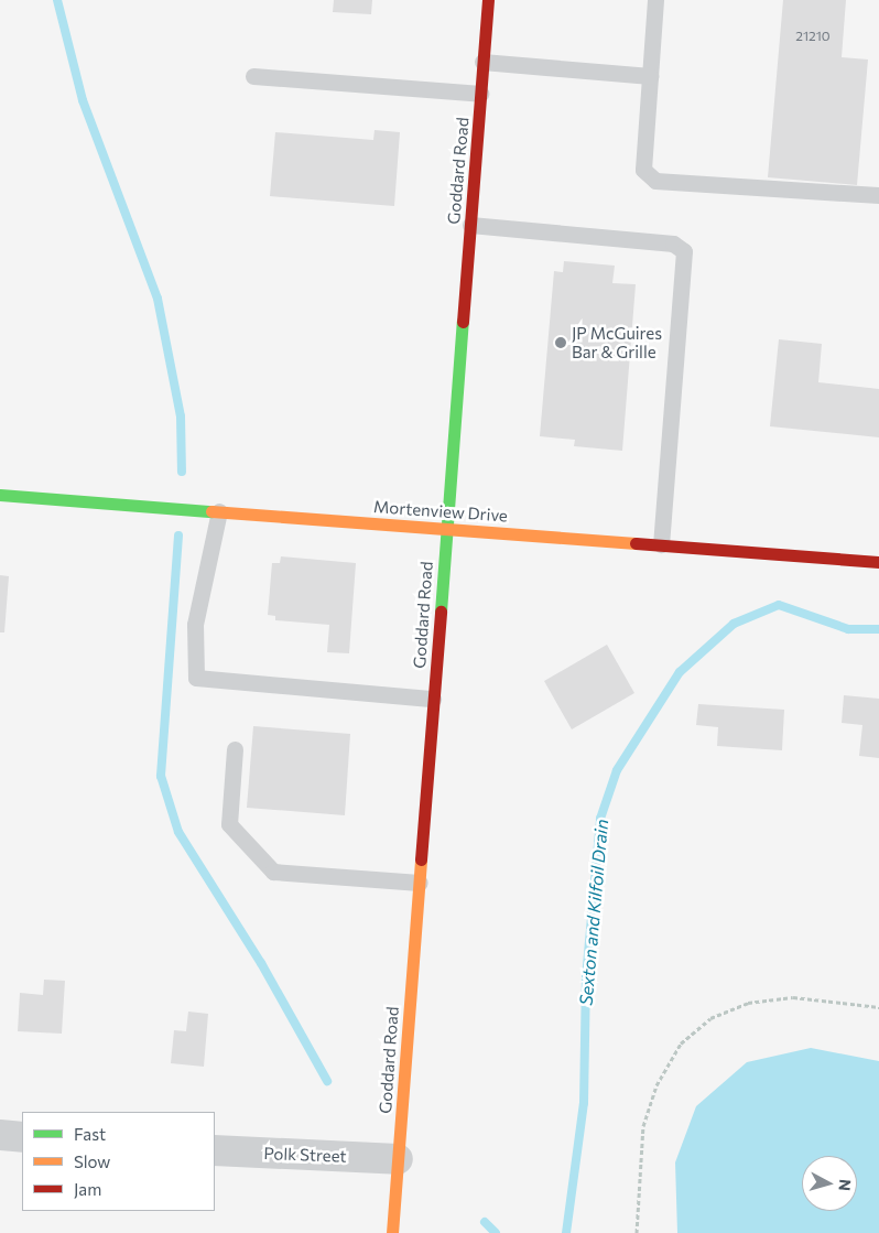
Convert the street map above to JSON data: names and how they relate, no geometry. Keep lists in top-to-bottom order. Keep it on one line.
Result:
{"streets":{"main road":["Goddard Road","Mortenview Drive"],"street":["Polk Street"]},"crossings":[["Goddard Road","Mortenview Drive"],["Goddard Road","Polk Street"]],"water":["Sexton and Kilfoil Drain"],"places":["JP McGuires Bar & Grille"],"house_numbers":["21210"],"legend":["Fast","Slow","Jam"],"north":"right"}
